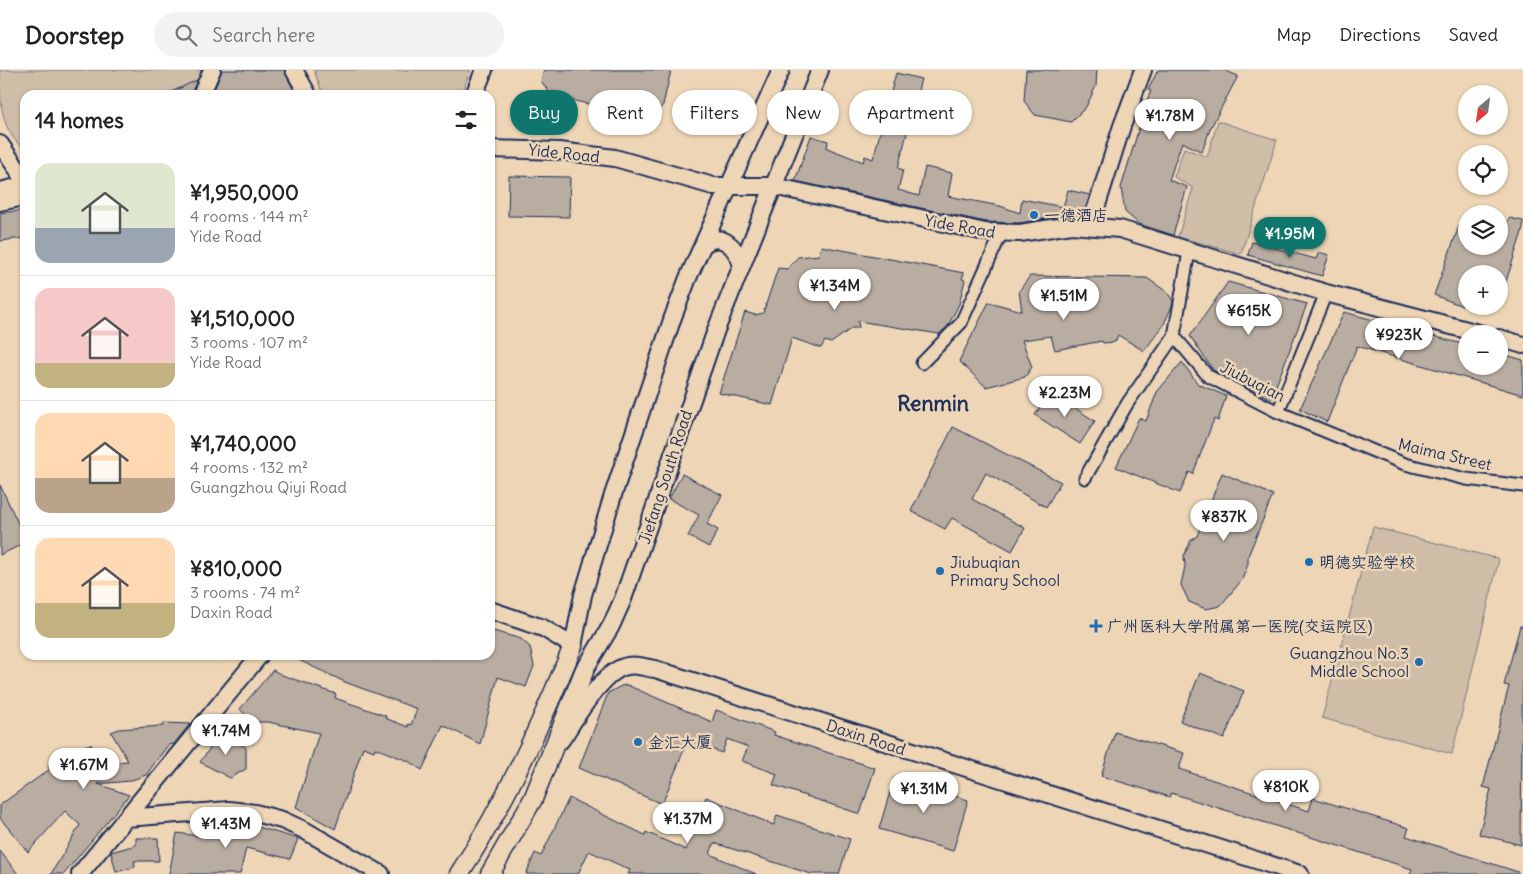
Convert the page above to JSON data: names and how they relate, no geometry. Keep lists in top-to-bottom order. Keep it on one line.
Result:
{"streets":{"main road":["Yide Road","Jiefang South Road","Daxin Road"],"street":["Jiubuqian","Maima Street"]},"crossings":[["Yide Road","Jiefang South Road"],["Jiubuqian","Maima Street"],["Jiefang South Road","Daxin Road"]],"districts":["Renmin"],"places":{"other":["一德酒店","明德实验学校","Jiubuqian Primary School","Guangzhou No.3 Middle School","金汇大厦"],"health":["广州医科大学附属第一医院(交运院区)"]},"north":"bottom left","page":{"header":"Doorstep","search":"Search here","nav":["Map","Directions","Saved"],"map_buttons":["+","−"],"chip":["Buy","Rent","Filters","New","Apartment"],"heading":"14 homes","price":["¥1.78M","¥1.95M","¥1.34M","¥1.51M","¥615K","¥923K","¥2.23M","¥837K","¥1.74M","¥1.67M","¥810K","¥1.31M","¥1.37M","¥1.43M"],"list":[{"name":"¥1,950,000","note":"4 rooms · 144 m² · Yide Road"},{"name":"¥1,510,000","note":"3 rooms · 107 m² · Yide Road"},{"name":"¥1,740,000","note":"4 rooms · 132 m² · Guangzhou Qiyi Road"},{"name":"¥810,000","note":"3 rooms · 74 m² · Daxin Road"}]}}
